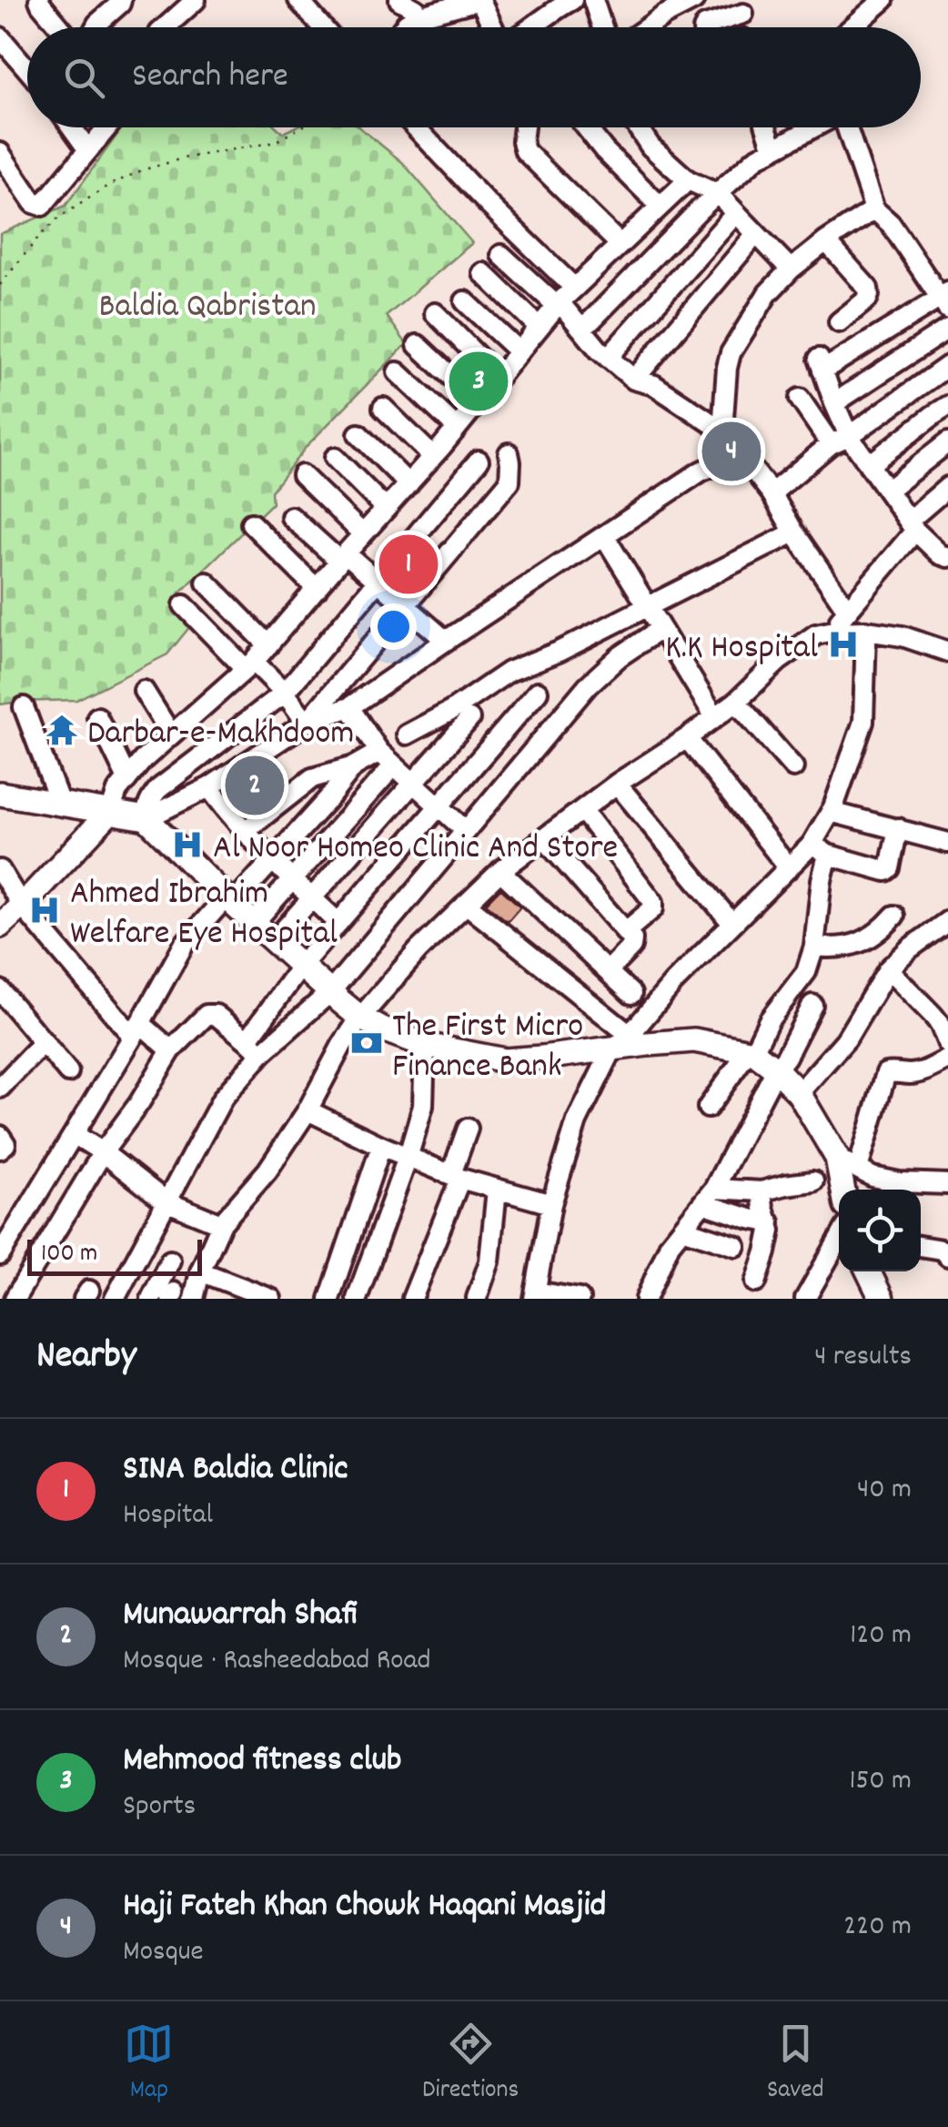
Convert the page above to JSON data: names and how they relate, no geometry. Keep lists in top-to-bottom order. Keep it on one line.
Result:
{"parks":["Baldia Qabristan"],"places":{"hospital":["K.K Hospital","Al Noor Homeo Clinic And Store","Ahmed Ibrahim Welfare Eye Hospital"],"temple":["Darbar-e-Makhdoom"],"bank":["The First Micro Finance Bank"]},"scale_bar":"100 m","page":{"search":"Search here","pins":["3","4","1","2"],"scale":"100 m","heading":["Nearby","4 results"],"list":[{"mark":"1","name":"SINA Baldia Clinic","note":"Hospital","value":"40 m"},{"mark":"2","name":"Munawarrah Shafi","note":"Mosque · Rasheedabad Road","value":"120 m"},{"mark":"3","name":"Mehmood fitness club","note":"Sports","value":"150 m"},{"mark":"4","name":"Haji Fateh Khan Chowk Haqani Masjid","note":"Mosque","value":"220 m"}],"nav":["Map","Directions","Saved"]}}
